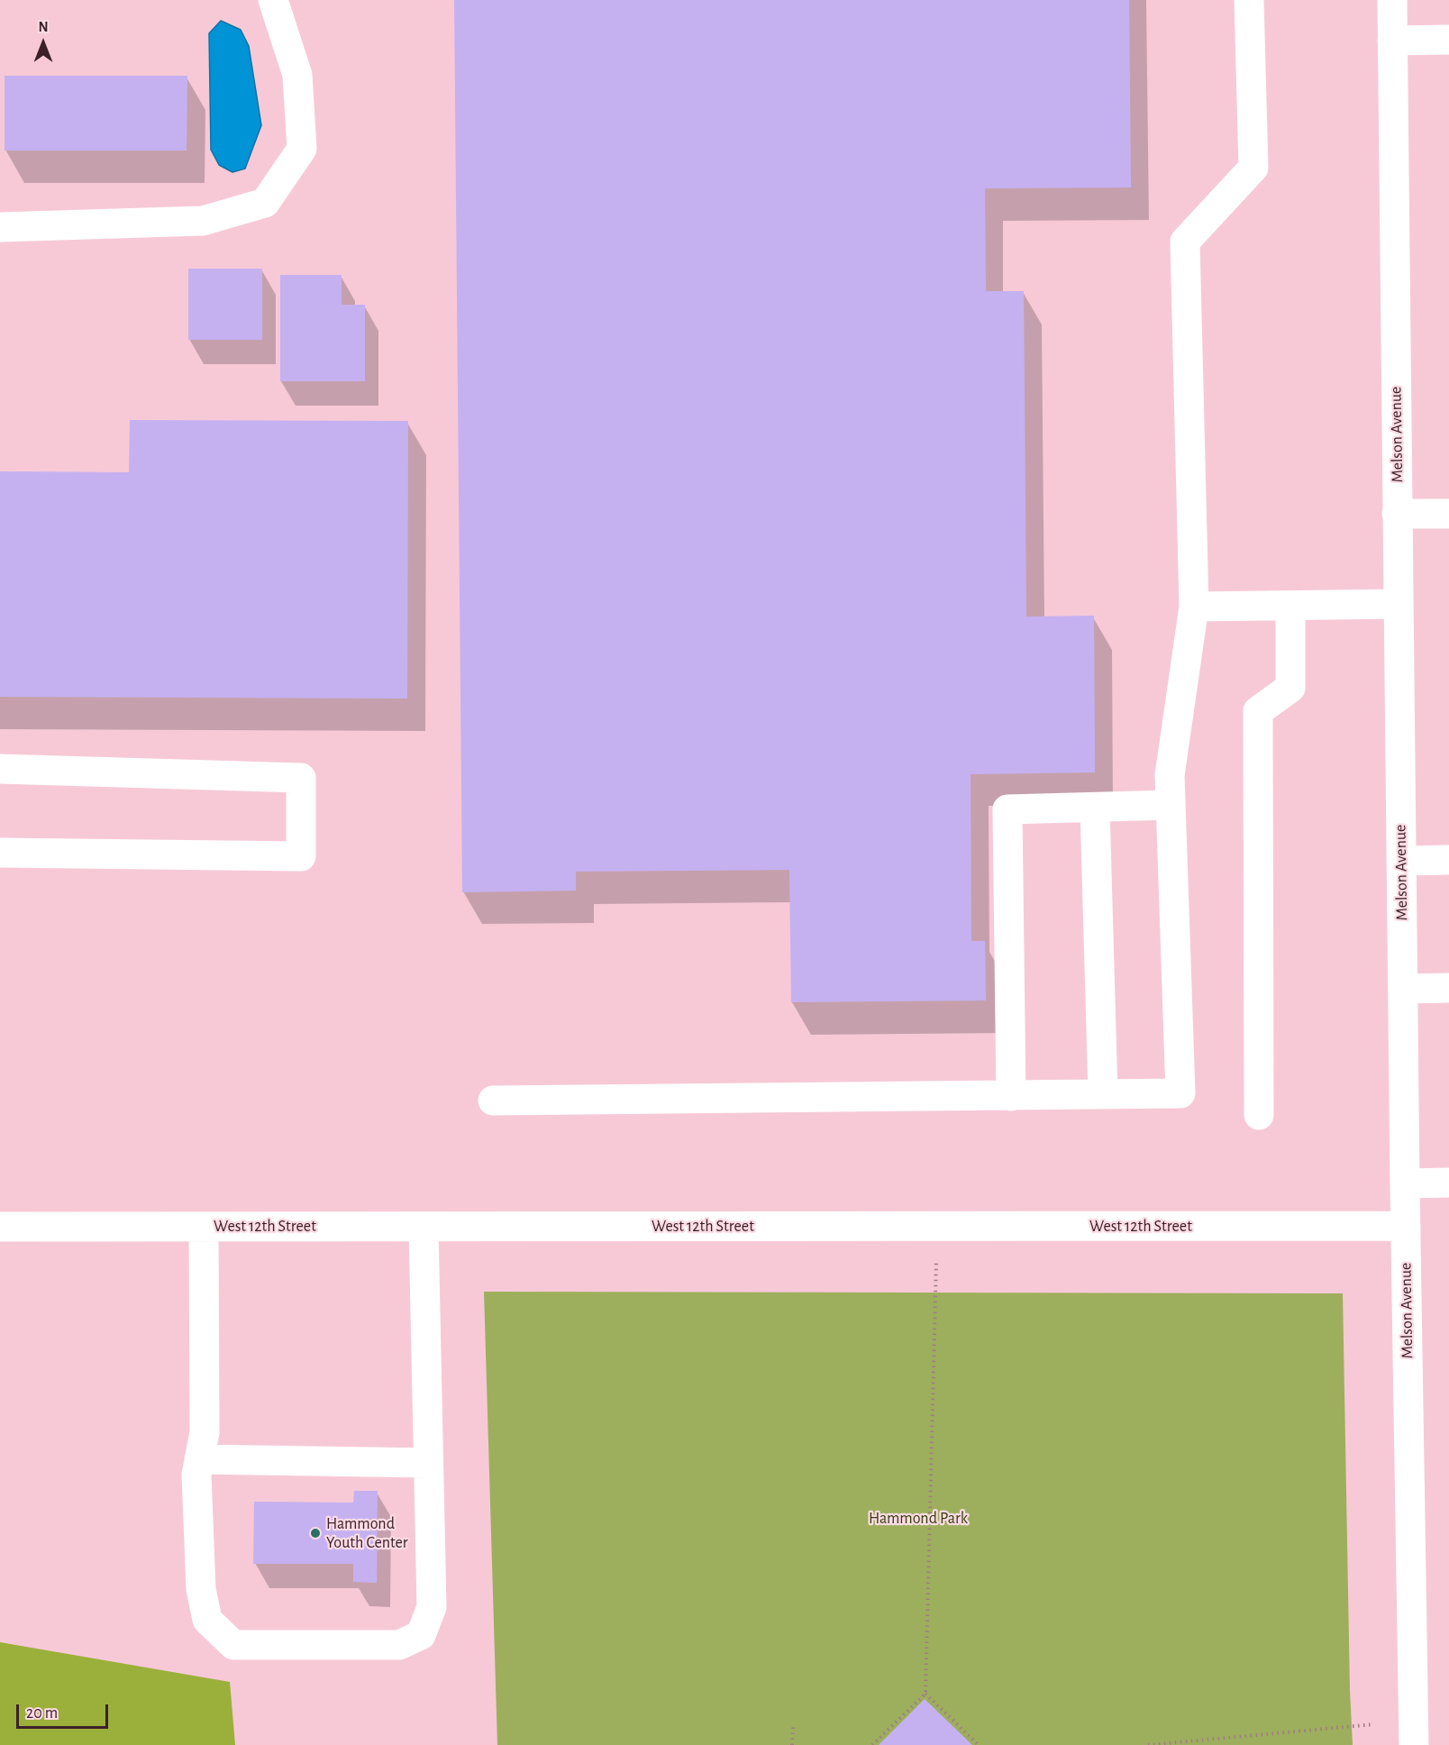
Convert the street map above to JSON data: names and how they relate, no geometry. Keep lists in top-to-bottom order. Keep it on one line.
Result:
{"streets":{"street":["Melson Avenue","West 12th Street"]},"crossings":[["Melson Avenue","West 12th Street"]],"parks":["Hammond Park"],"places":["Hammond Youth Center"],"scale_bar":"20 m","north":"top"}
